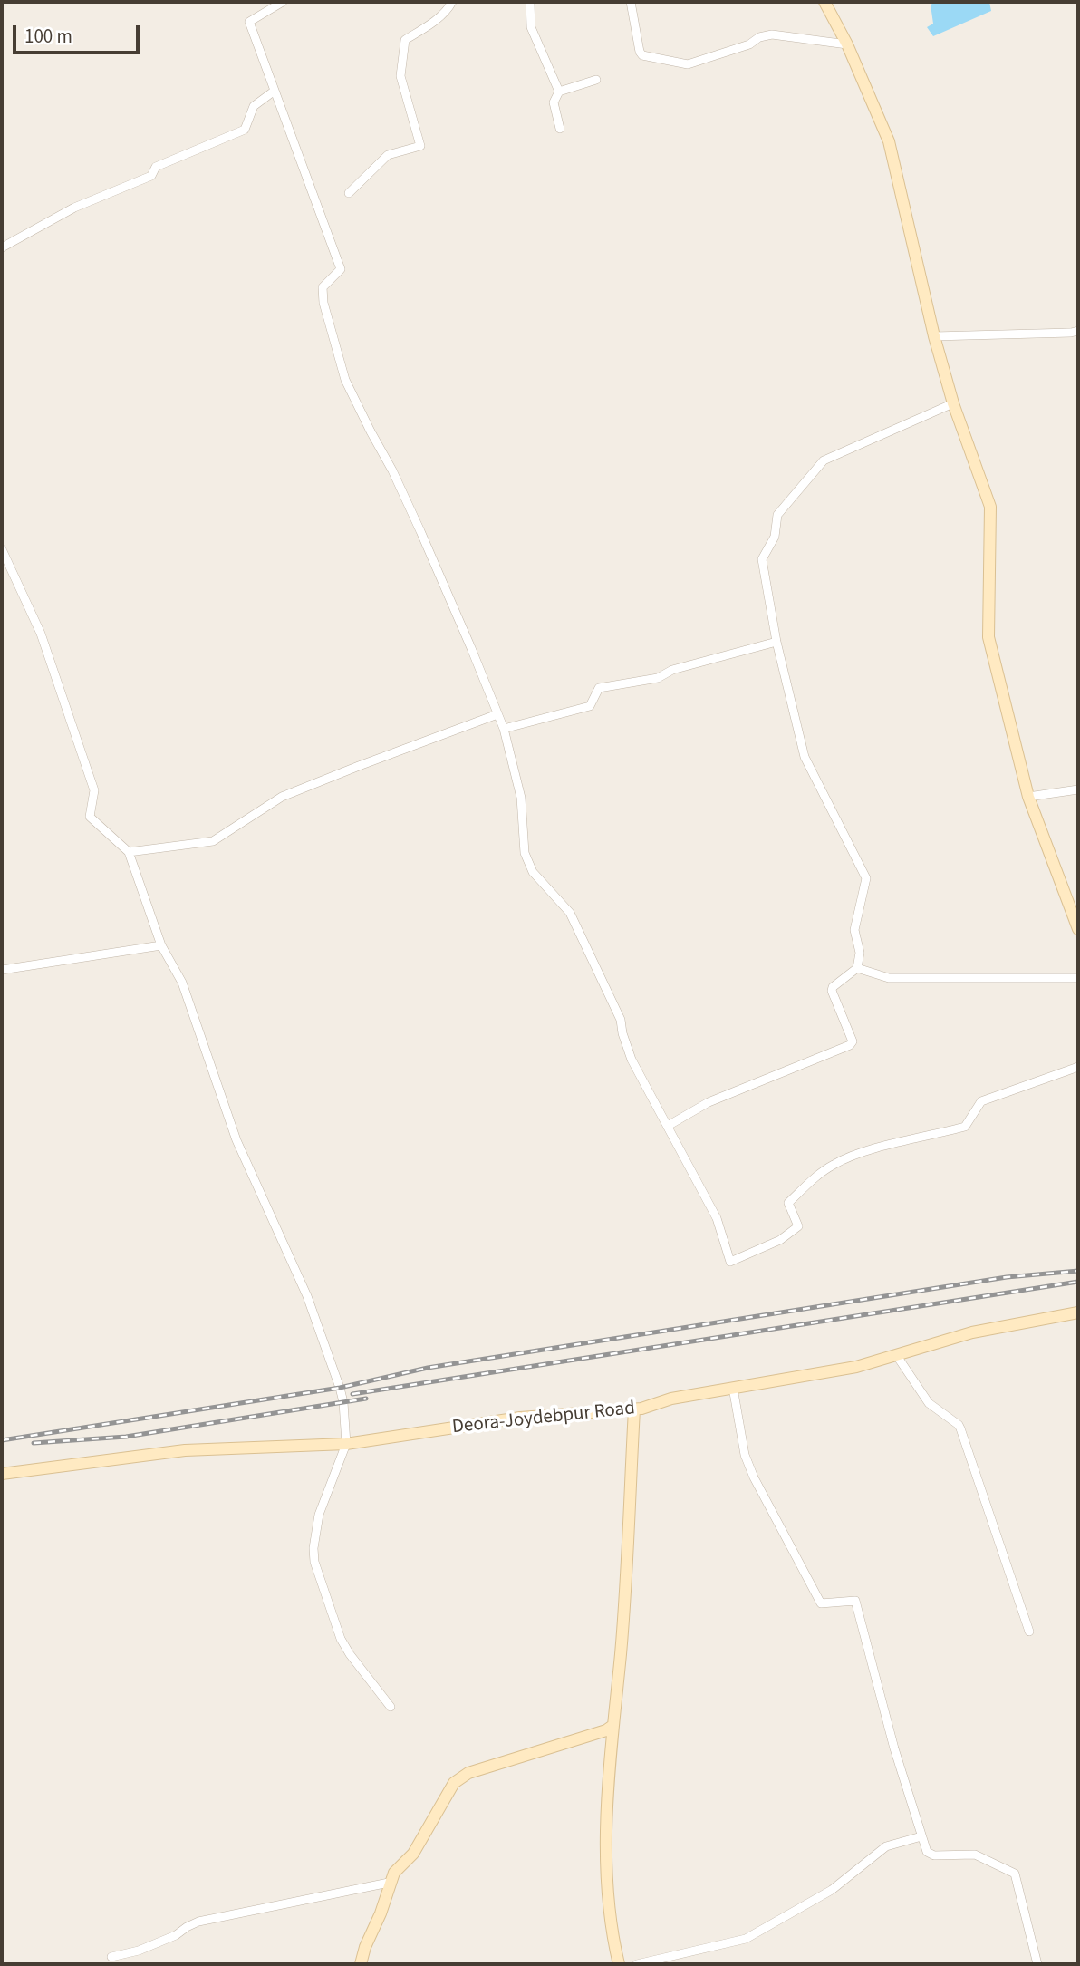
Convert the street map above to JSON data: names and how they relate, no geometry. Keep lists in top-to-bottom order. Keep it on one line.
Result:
{"streets":{"street":["Deora-Joydebpur Road"]},"scale_bar":"100 m"}
